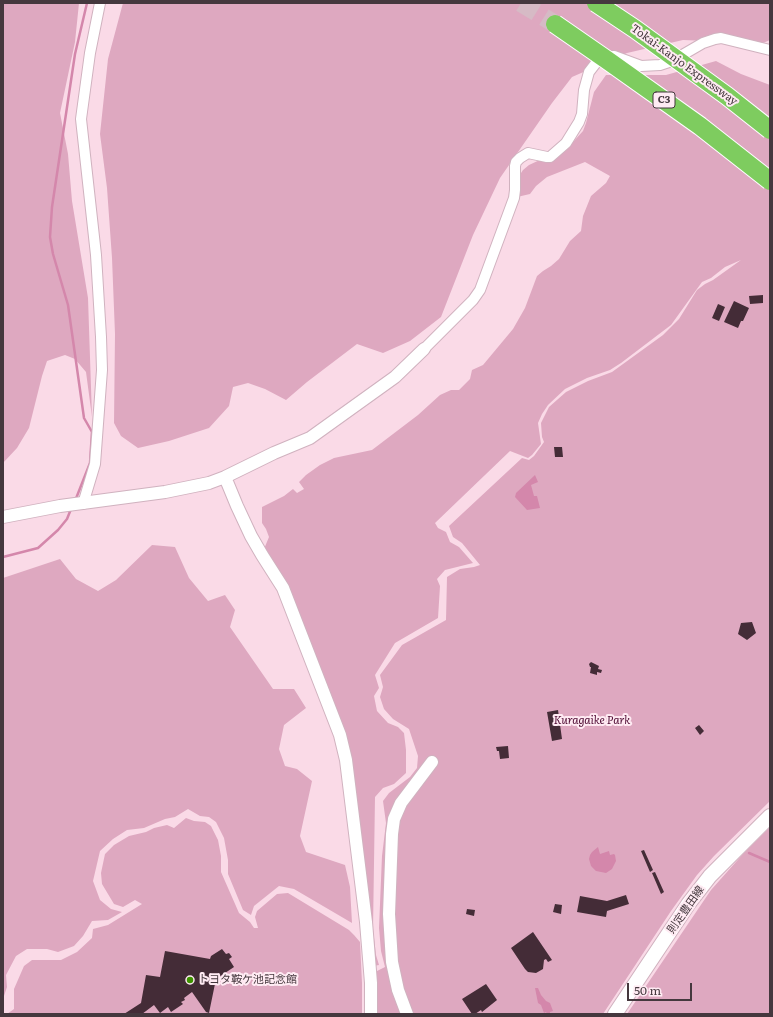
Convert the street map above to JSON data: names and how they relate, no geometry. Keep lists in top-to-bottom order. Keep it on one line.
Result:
{"streets":{"highway":["Tokai-Kanjo Expressway","C3"],"main road":["則定豊田線"]},"parks":["Kuragaike Park"],"places":["トヨタ鞍ケ池記念館"],"scale_bar":"50 m"}
